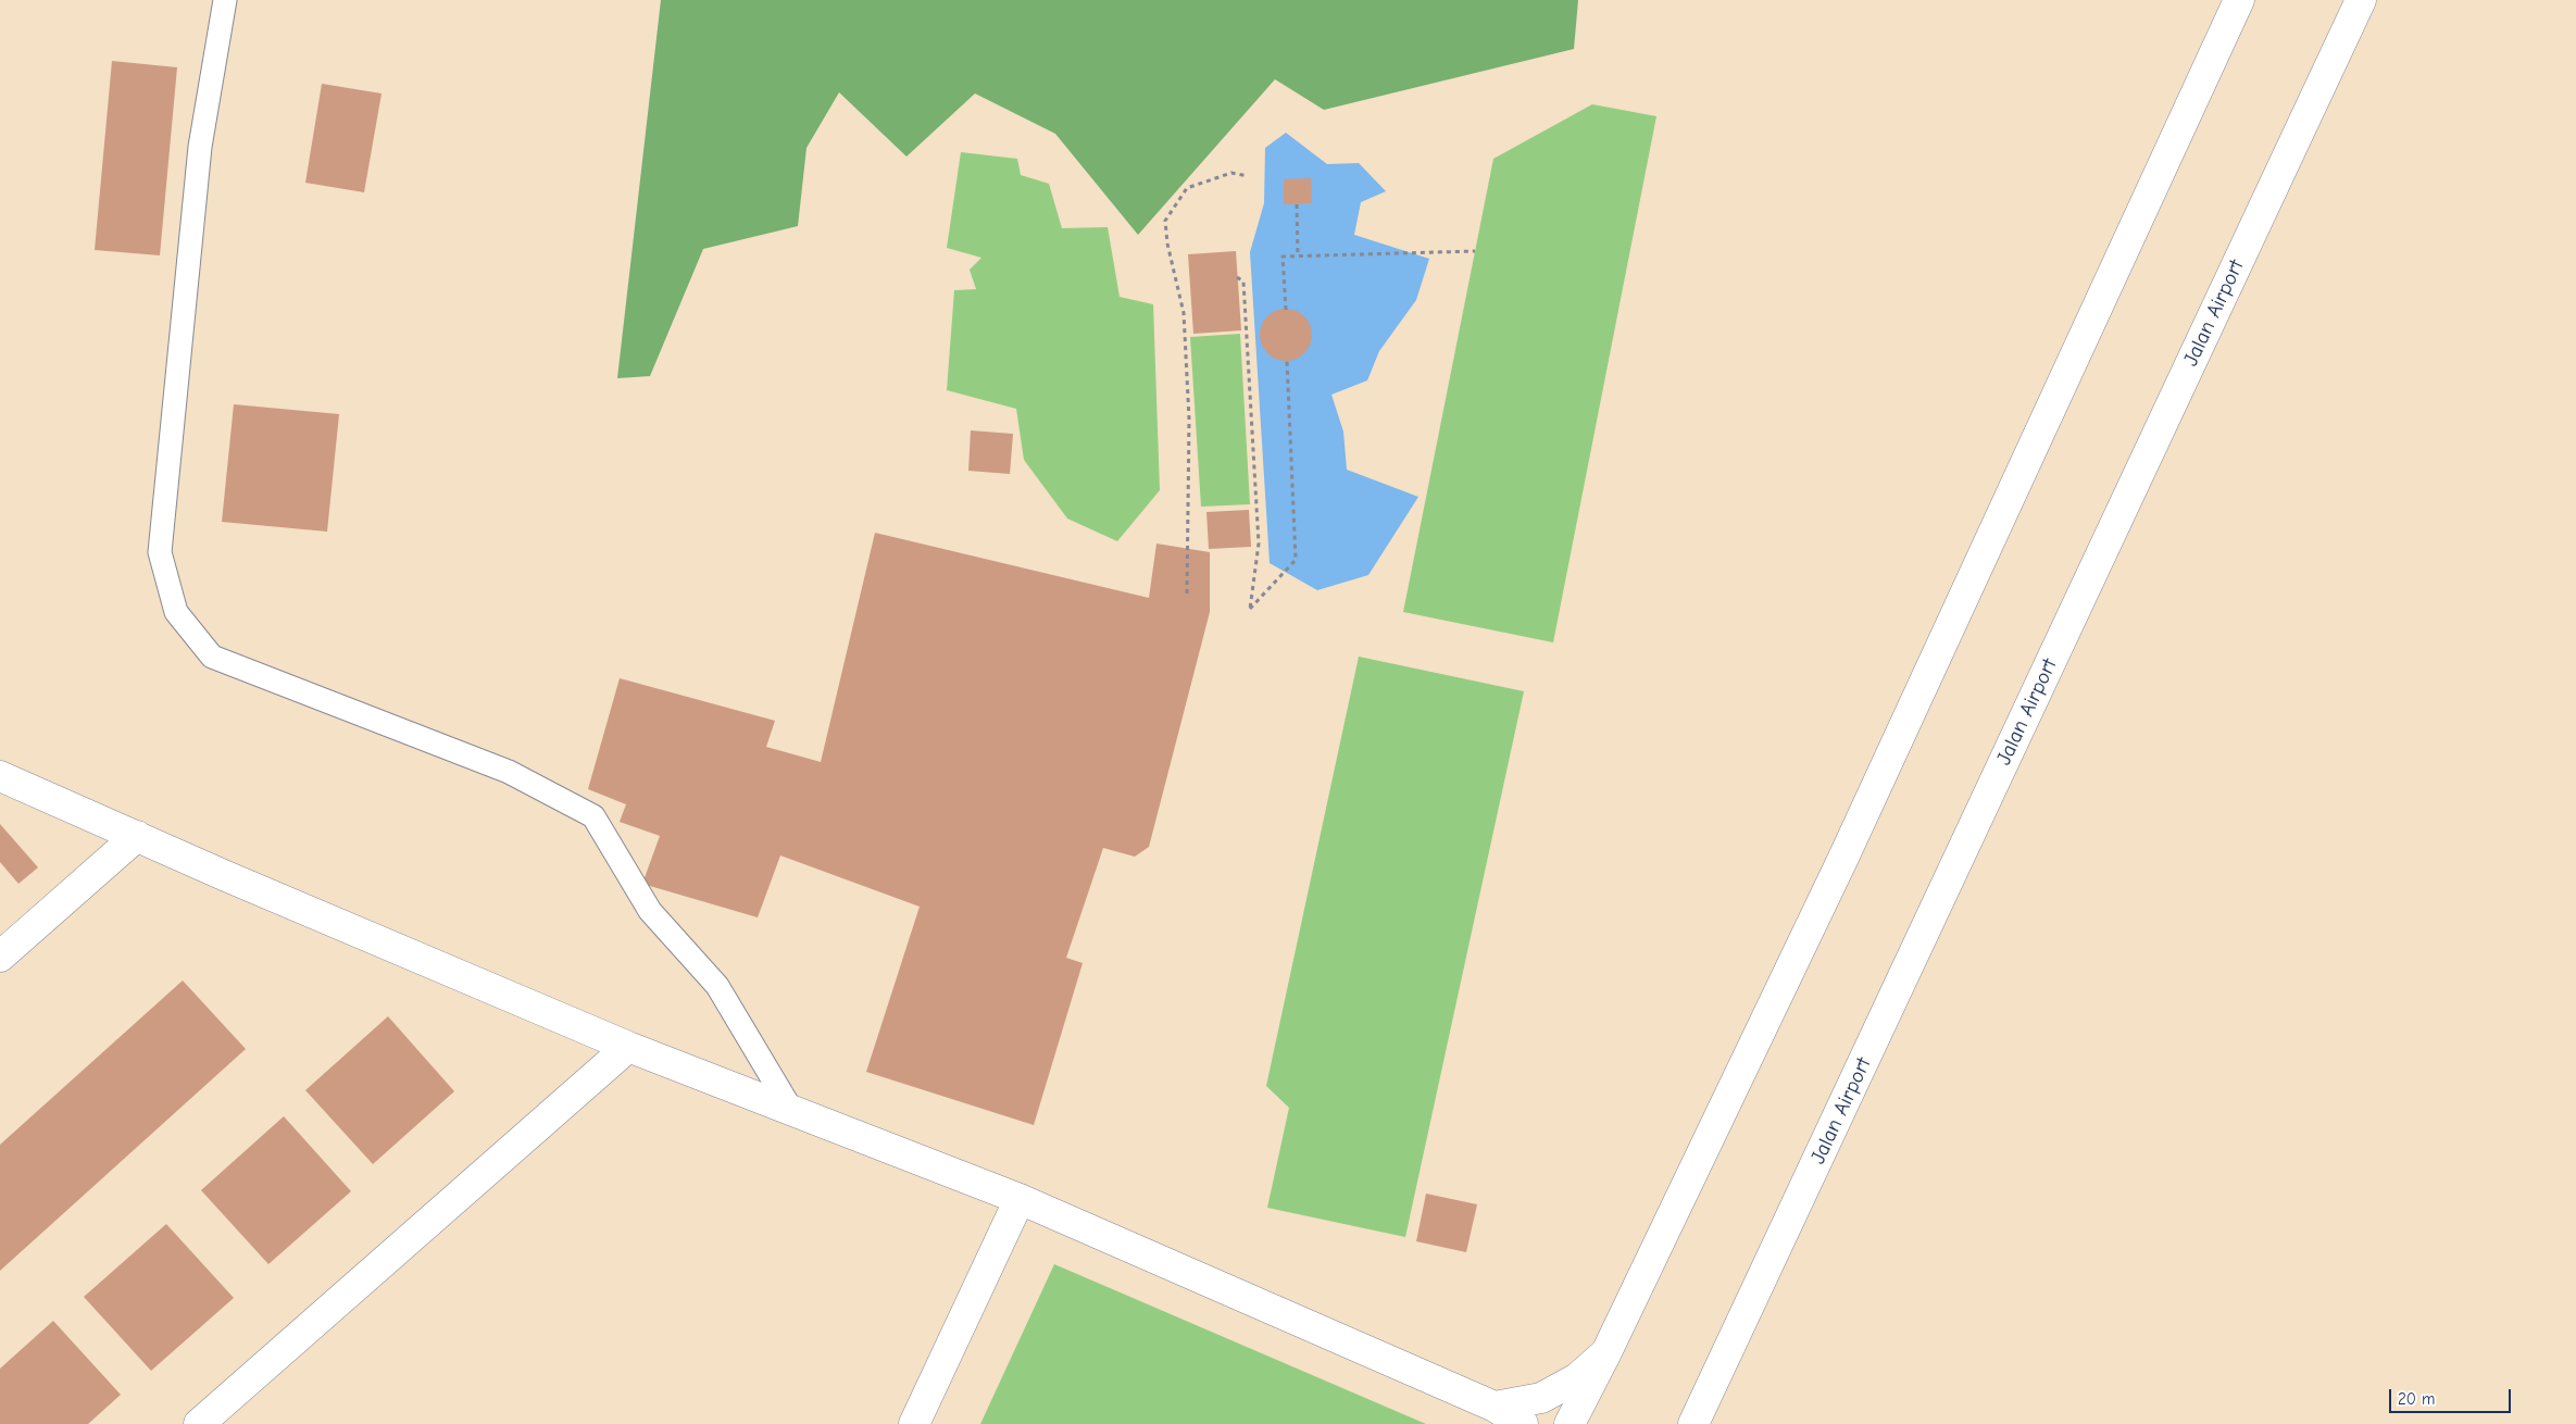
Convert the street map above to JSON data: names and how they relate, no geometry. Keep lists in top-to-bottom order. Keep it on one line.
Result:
{"streets":{"main road":["Jalan Airport"]},"scale_bar":"20 m"}
